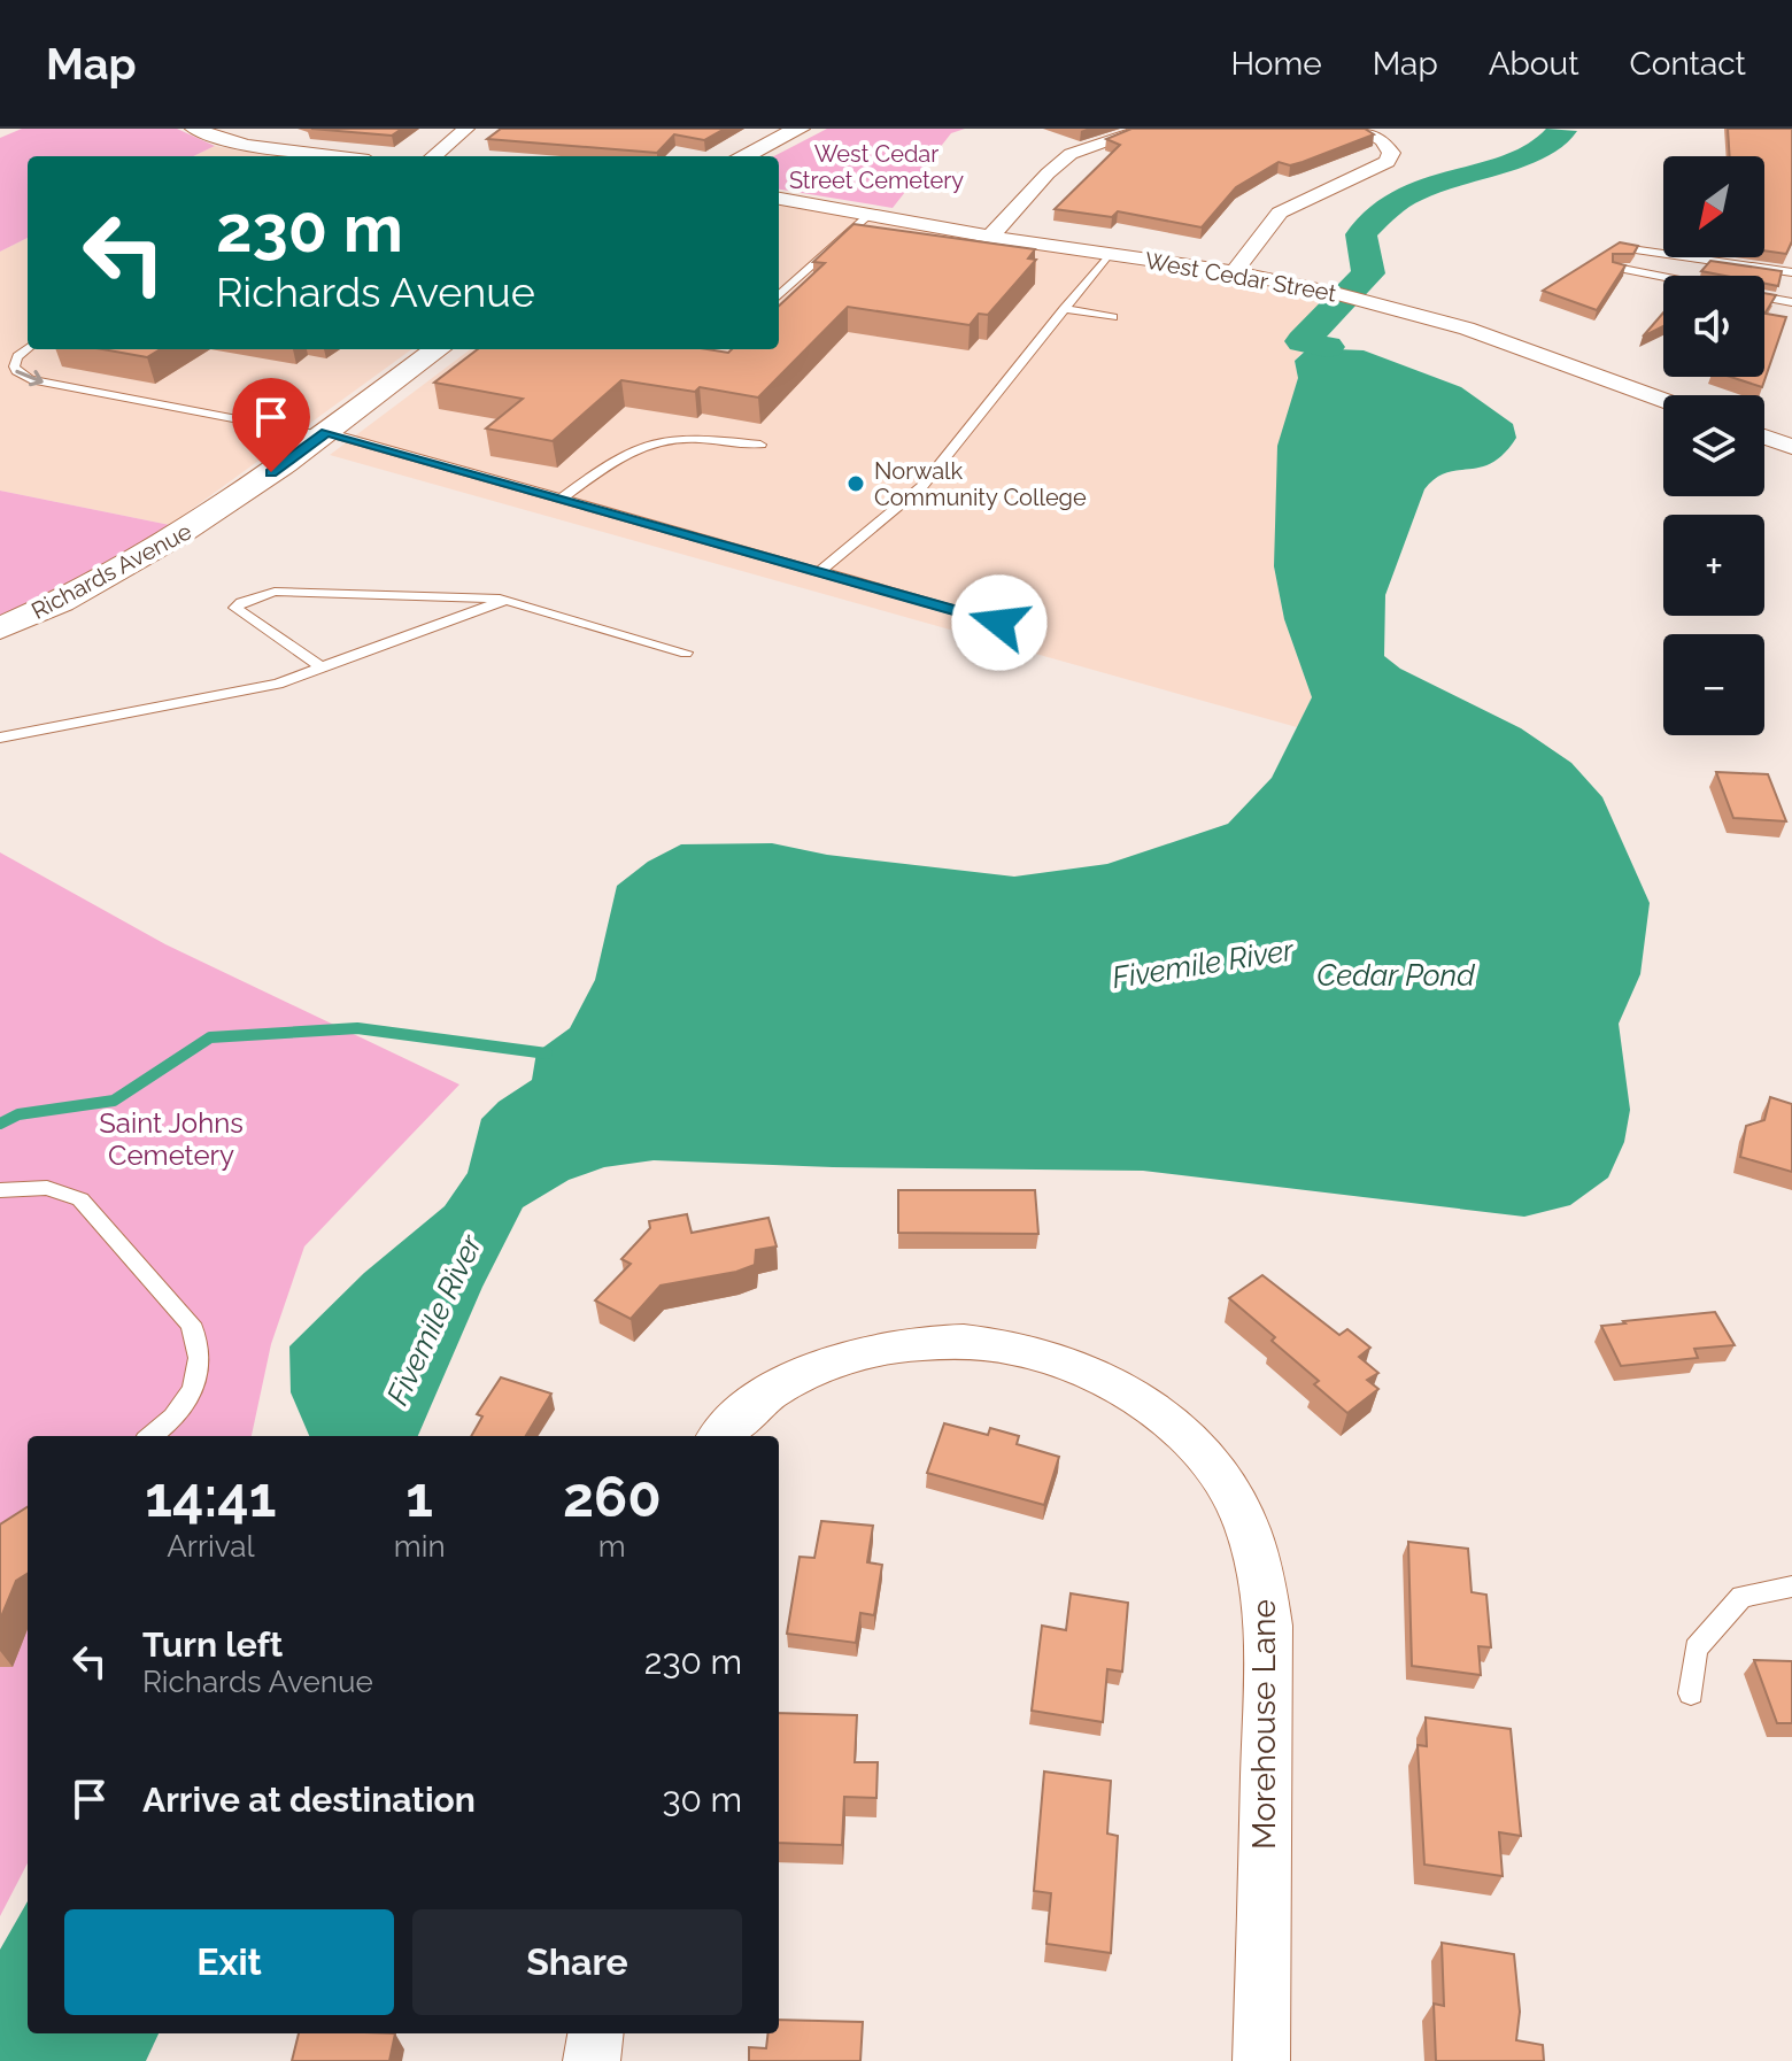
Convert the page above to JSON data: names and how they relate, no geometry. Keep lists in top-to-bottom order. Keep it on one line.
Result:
{"streets":{"street":["West Cedar Street","Richards Avenue","Morehouse Lane"]},"water":["Fivemile River","Cedar Pond"],"parks":["West Cedar Street Cemetery","Saint Johns Cemetery"],"places":["Norwalk Community College"],"north":"bottom left","page":{"header":"Map","nav":["Home","Map","About","Contact"],"map_buttons":["+","−"],"turn":["230 m","Richards Avenue"],"eta":["14:41","Arrival","1","min","260","m"],"list":[{"name":"Turn left","note":"Richards Avenue","value":"230 m"},{"name":"Arrive at destination","value":"30 m"}],"buttons":["Exit","Share"]}}
